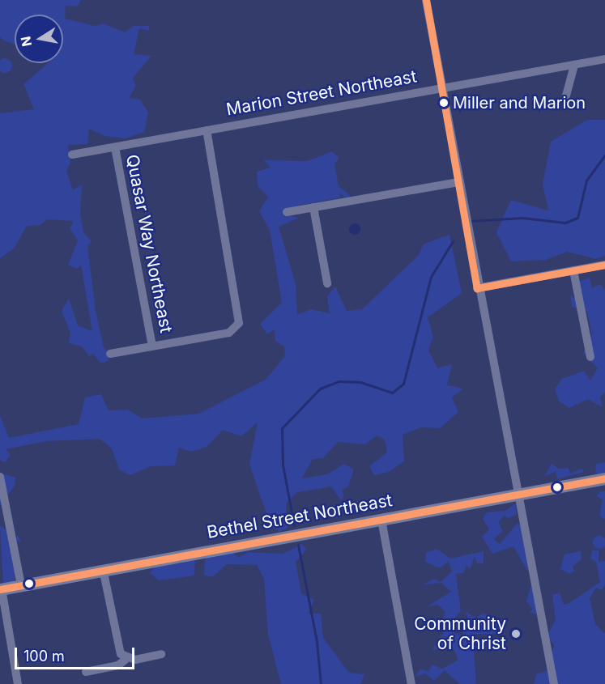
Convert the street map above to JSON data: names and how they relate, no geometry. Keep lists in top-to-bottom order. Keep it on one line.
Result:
{"streets":{"street":["Marion Street Northeast","Quasar Way Northeast","Bethel Street Northeast"]},"crossings":[["Marion Street Northeast","Quasar Way Northeast"]],"places":["Miller and Marion","Community of Christ"],"scale_bar":"100 m","north":"left"}
